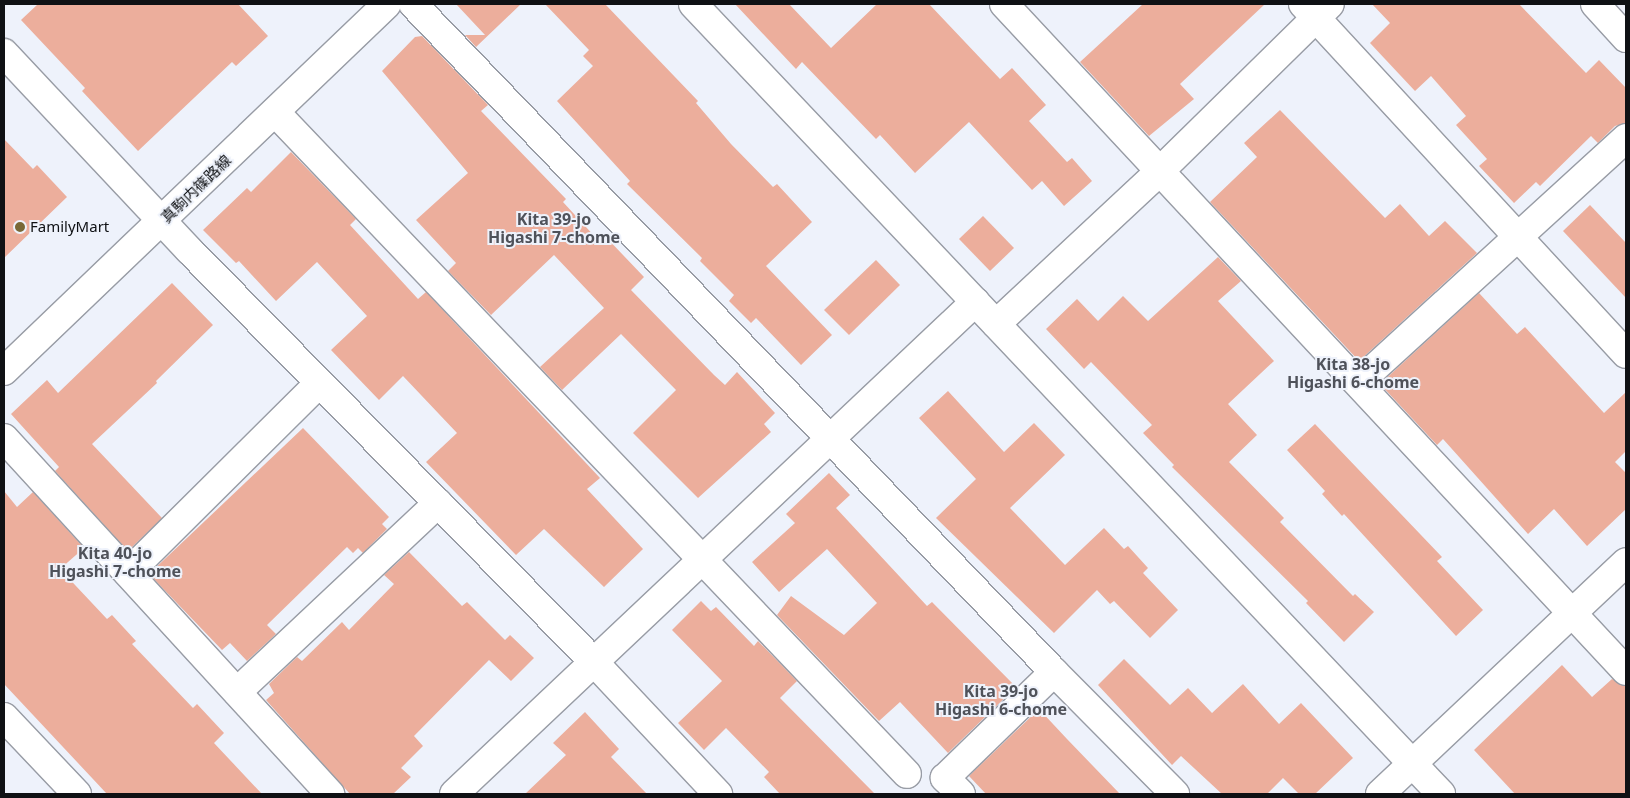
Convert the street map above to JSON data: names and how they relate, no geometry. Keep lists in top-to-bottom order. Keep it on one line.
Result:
{"streets":{"street":["真駒内篠路線"]},"districts":["Kita 39-jo Higashi 7-chome","Kita 38-jo Higashi 6-chome","Kita 40-jo Higashi 7-chome","Kita 39-jo Higashi 6-chome"],"places":["FamilyMart"]}
